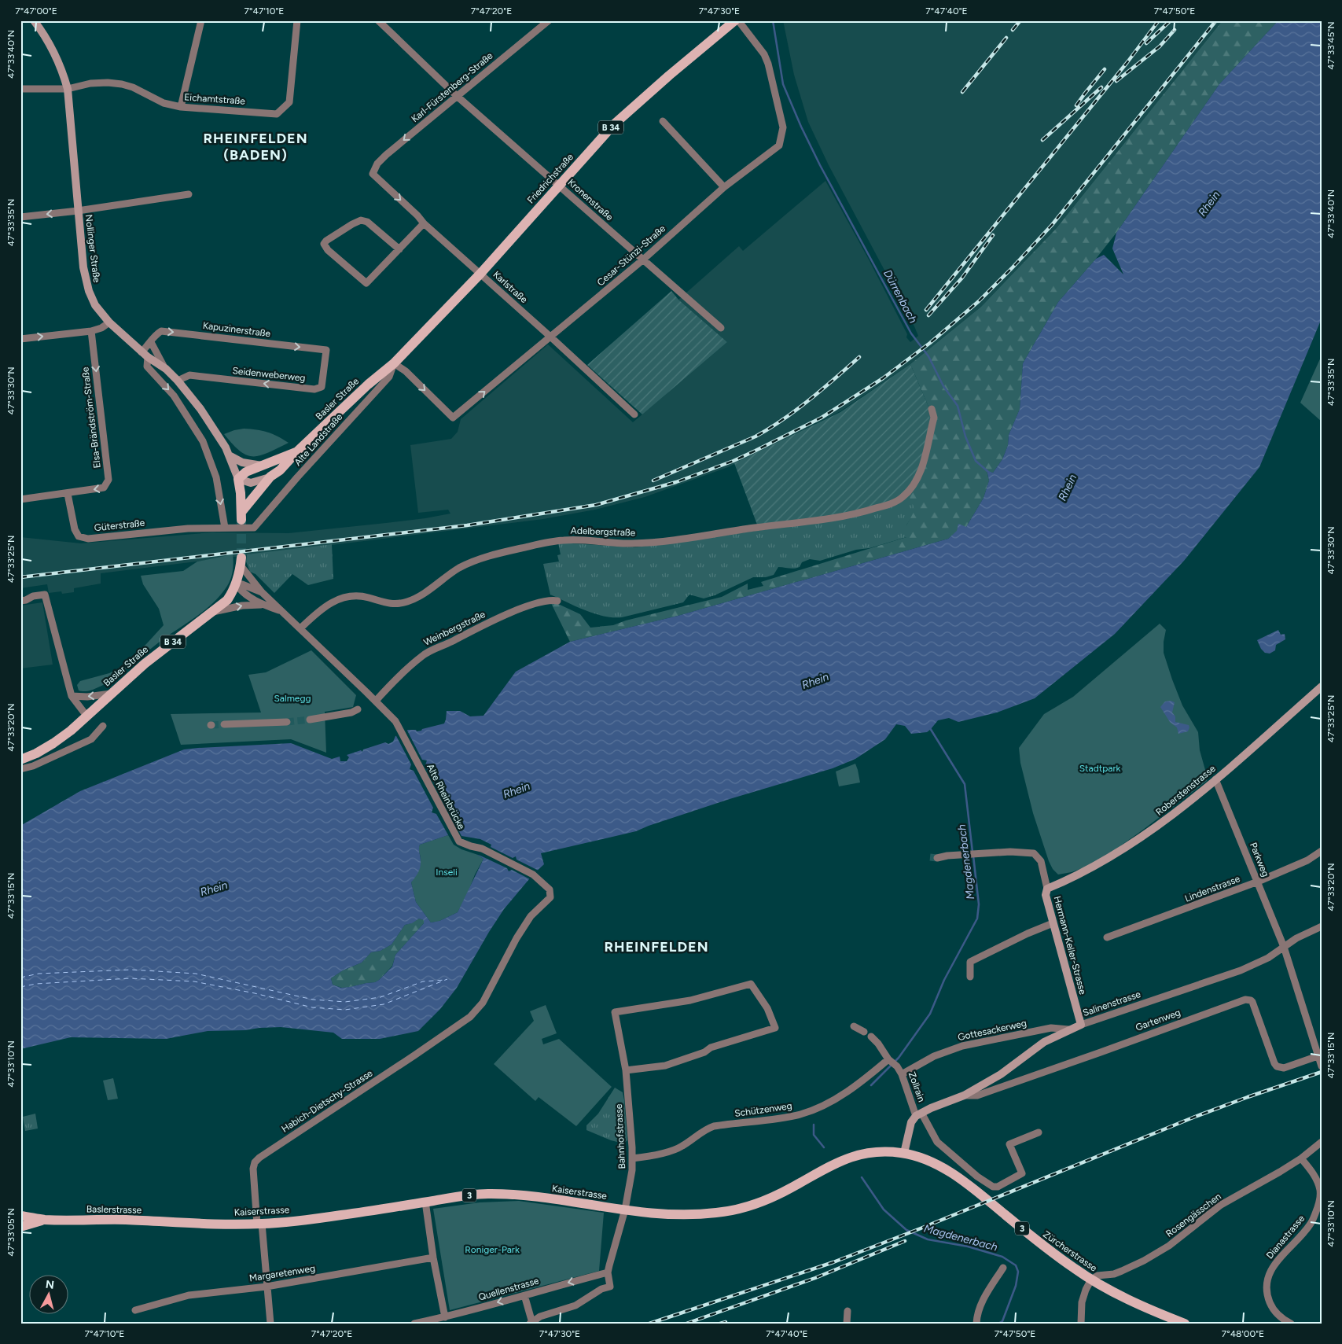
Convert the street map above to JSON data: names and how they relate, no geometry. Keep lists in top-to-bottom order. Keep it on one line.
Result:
{"streets":{"main road":["B 34","Friedrichstraße","Basler Straße","Kaiserstrasse","3","Baslerstrasse","Zürcherstrasse"],"street":["Karl-Fürstenberg-Straße","Eichamtstraße","Kronenstraße","Nollinger Straße","Cesar-Stünzi-Straße","Karlstraße","Kapuzinerstraße","Seidenweberweg","Elsa-Brändström-Straße","Alte Landstraße","Güterstraße","Adelbergstraße","Weinbergstraße","Roberstenstrasse","Alte Rheinbrücke","Parkweg","Lindenstrasse","Hermann-Keller-Strasse","Salinenstrasse","Gartenweg","Gottesackerweg","Zollrain","Habich-Dietschy-Strasse","Schützenweg","Bahnhofstrasse","Rosengässchen","Dianastrasse","Margaretenweg","Quellenstrasse"]},"crossings":[["Karl-Fürstenberg-Straße","Kronenstraße"],["Karl-Fürstenberg-Straße","Karlstraße"],["Eichamtstraße","Nollinger Straße"],["Friedrichstraße","Kronenstraße"],["Friedrichstraße","Cesar-Stünzi-Straße"],["Friedrichstraße","Karlstraße"],["Friedrichstraße","Basler Straße"],["Friedrichstraße","Alte Landstraße"],["Kronenstraße","Cesar-Stünzi-Straße"],["Nollinger Straße","Kapuzinerstraße"],["Nollinger Straße","Seidenweberweg"],["Nollinger Straße","Basler Straße"],["Cesar-Stünzi-Straße","Karlstraße"],["Cesar-Stünzi-Straße","Basler Straße"],["Cesar-Stünzi-Straße","Alte Landstraße"],["Kapuzinerstraße","Seidenweberweg"],["Basler Straße","Alte Landstraße"],["Elsa-Brändström-Straße","Güterstraße"],["Alte Landstraße","Güterstraße"],["Adelbergstraße","Alte Rheinbrücke"],["Weinbergstraße","Alte Rheinbrücke"],["Roberstenstrasse","Parkweg"],["Roberstenstrasse","Hermann-Keller-Strasse"],["Alte Rheinbrücke","Habich-Dietschy-Strasse"],["Parkweg","Lindenstrasse"],["Parkweg","Salinenstrasse"],["Parkweg","Gartenweg"],["Hermann-Keller-Strasse","Salinenstrasse"],["Salinenstrasse","Gartenweg"],["Salinenstrasse","Gottesackerweg"],["Salinenstrasse","Zollrain"],["Gottesackerweg","Zollrain"],["Zollrain","Schützenweg"],["Zollrain","Kaiserstrasse"],["Habich-Dietschy-Strasse","Kaiserstrasse"],["Habich-Dietschy-Strasse","Margaretenweg"],["Schützenweg","Bahnhofstrasse"],["Bahnhofstrasse","Kaiserstrasse"],["Bahnhofstrasse","Quellenstrasse"],["Kaiserstrasse","Baslerstrasse"],["Kaiserstrasse","Zürcherstrasse"],["Rosengässchen","Dianastrasse"],["Rosengässchen","Zürcherstrasse"]],"one_way":["Karl-Fürstenberg-Straße","Kapuzinerstraße","Seidenweberweg","Elsa-Brändström-Straße","Quellenstrasse"],"districts":["RHEINFELDEN (BADEN)","RHEINFELDEN"],"water":["Rhein","Dürrenbach","Magdenerbach"],"parks":["Salmegg","Stadtpark","Inseli","Roniger-Park"],"north":"top","coordinates":["7°47'00\"E","7°47'10\"E","7°47'20\"E","7°47'30\"E","7°47'40\"E","7°47'50\"E","47°33'45\"N","47°33'40\"N","47°33'35\"N","47°33'30\"N","47°33'25\"N","47°33'20\"N","47°33'15\"N","47°33'10\"N","47°33'05\"N","7°48'00\"E"]}
